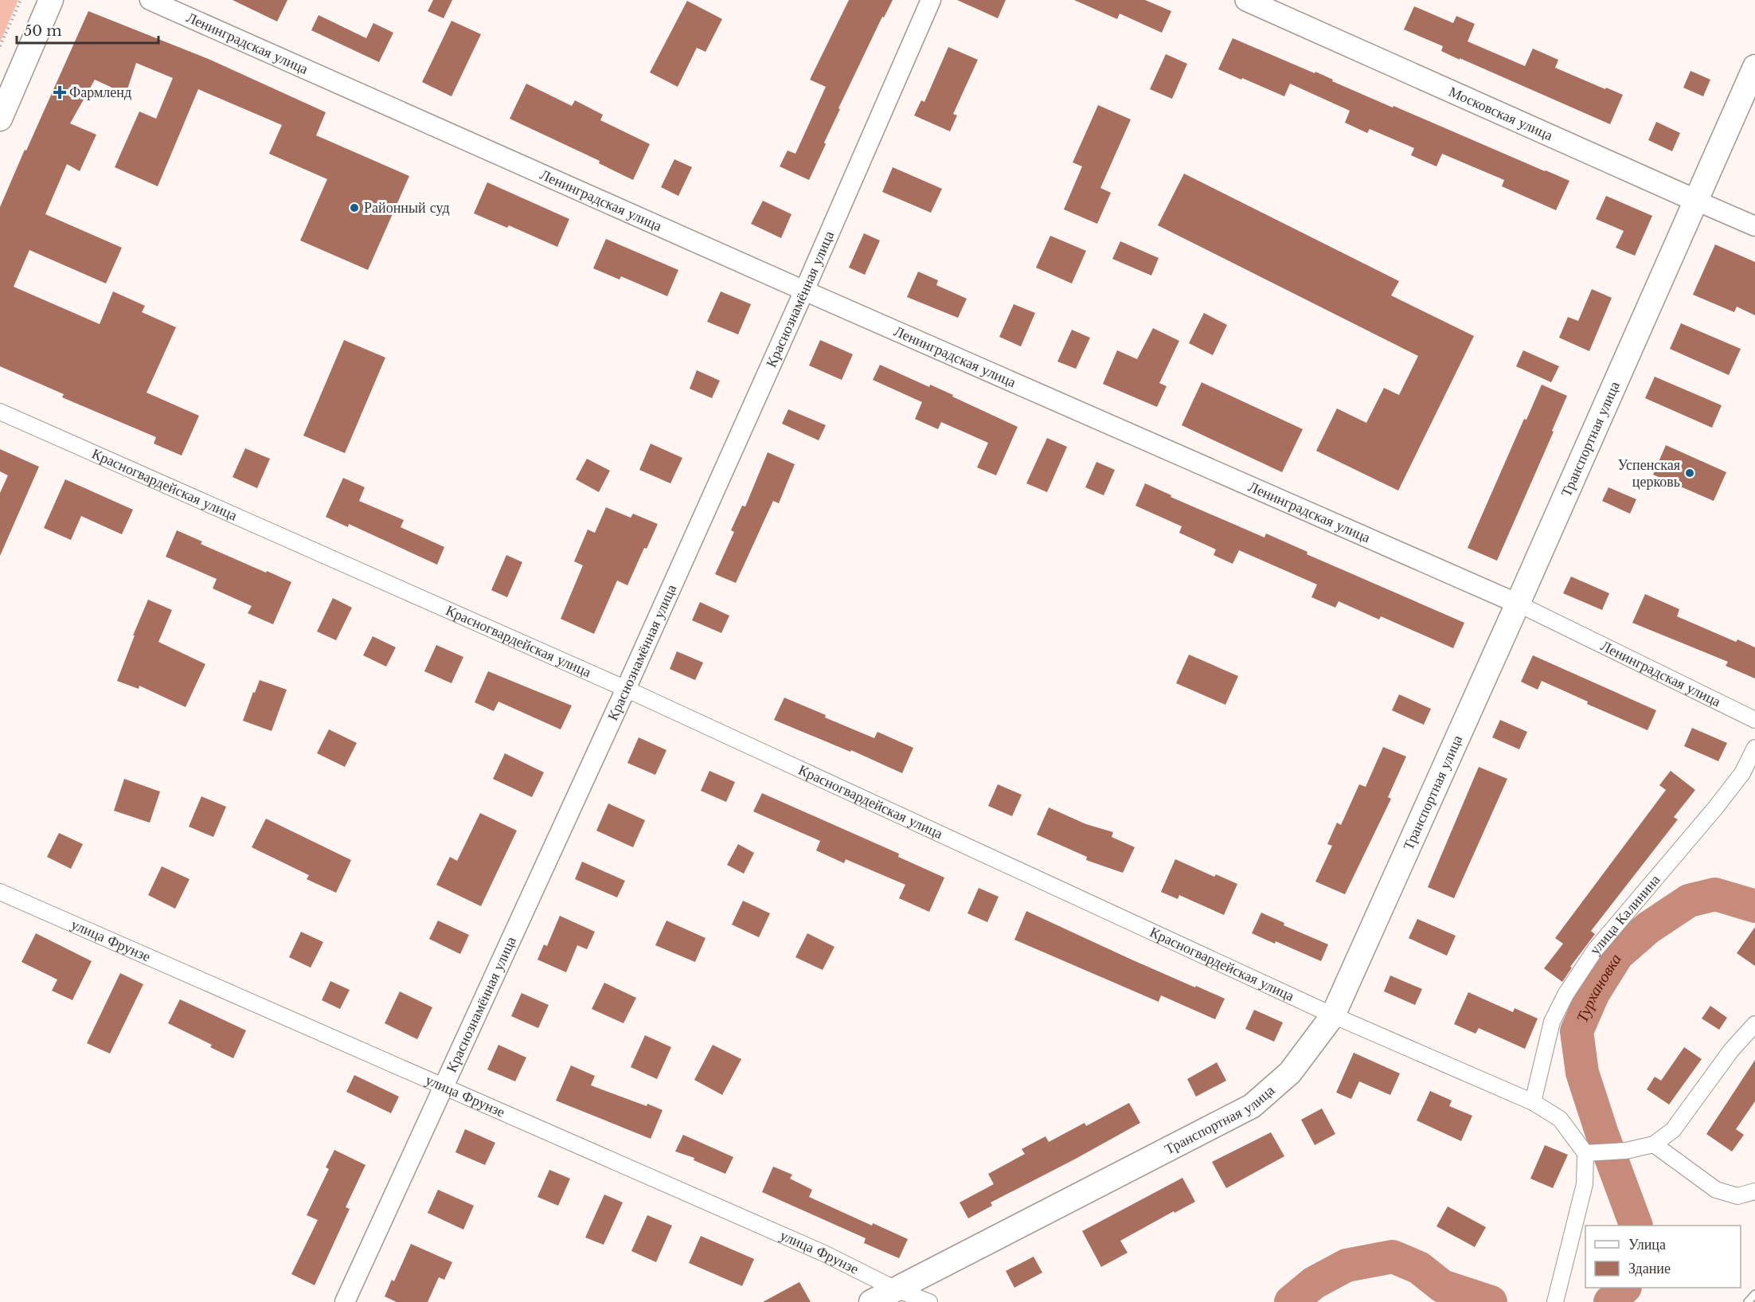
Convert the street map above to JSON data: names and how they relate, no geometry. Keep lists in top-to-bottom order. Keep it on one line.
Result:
{"streets":{"main road":["Московская улица","Транспортная улица"],"street":["Ленинградская улица","Краснознамённая улица","Красногвардейская улица","улица Калинина","улица Фрунзе"]},"crossings":[["Ленинградская улица","Краснознамённая улица"],["Ленинградская улица","Транспортная улица"],["Московская улица","Транспортная улица"],["Краснознамённая улица","Красногвардейская улица"],["Краснознамённая улица","улица Фрунзе"],["Транспортная улица","Красногвардейская улица"],["Транспортная улица","улица Фрунзе"],["Красногвардейская улица","улица Калинина"]],"water":["Турхановка"],"places":{"health":["Фармленд"],"other":["Районный суд","Успенская церковь"]},"legend":["Улица","Здание"],"scale_bar":"50 m"}
